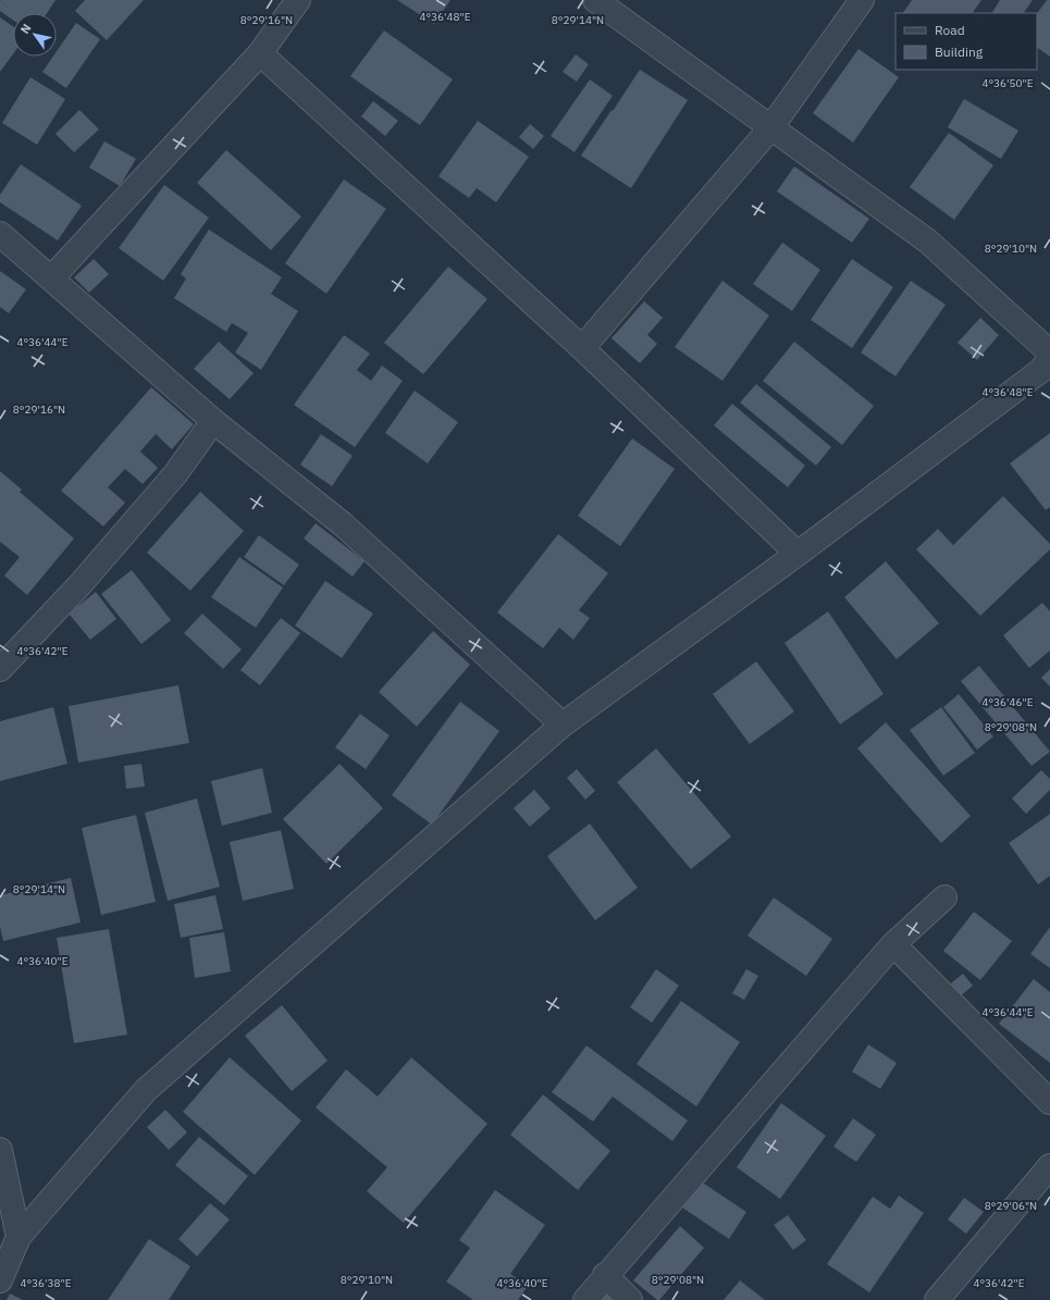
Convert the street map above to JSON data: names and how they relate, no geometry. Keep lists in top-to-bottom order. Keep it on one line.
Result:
{"legend":["Road","Building"],"north":"top left","coordinates":["4°36'48\"E","8°29'16\"N","8°29'14\"N","4°36'50\"E","8°29'10\"N","4°36'44\"E","4°36'42\"E","4°36'46\"E","8°29'08\"N","4°36'40\"E","8°29'06\"N","4°36'38\"E"]}
